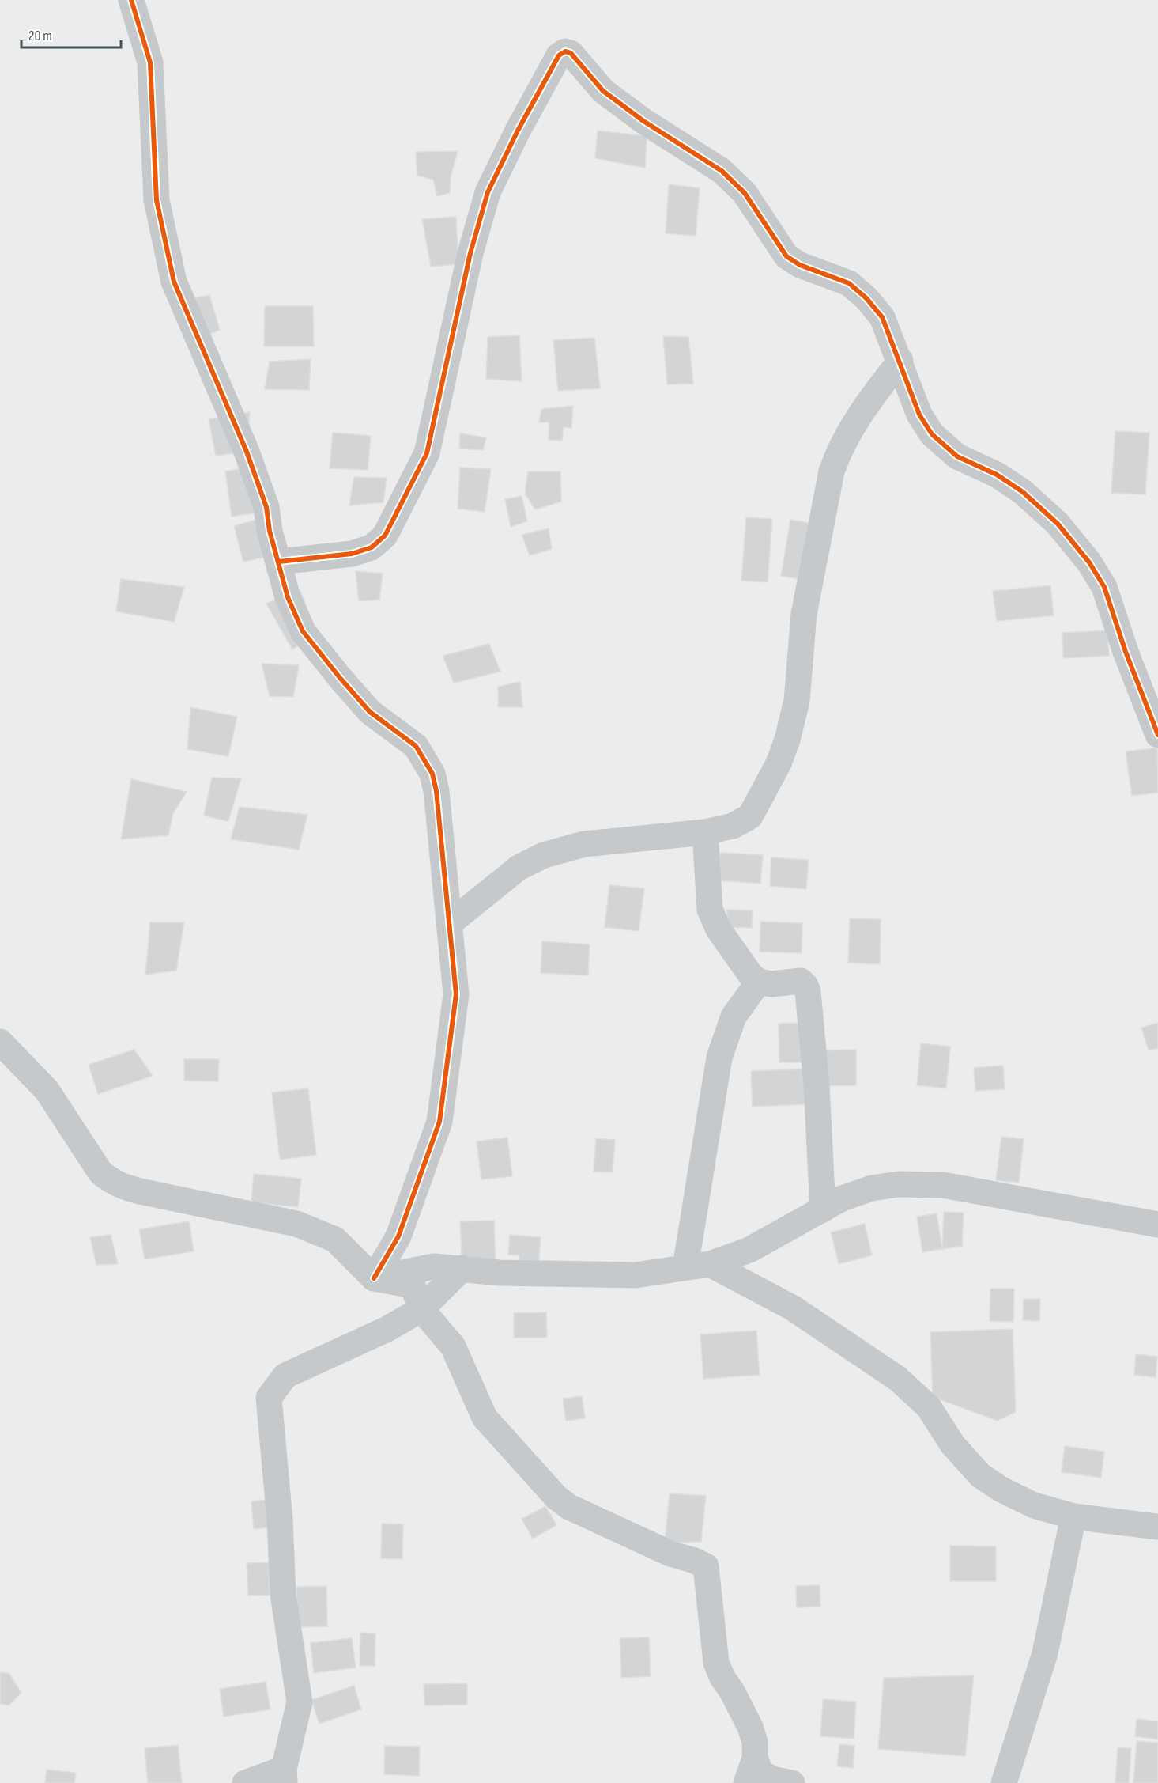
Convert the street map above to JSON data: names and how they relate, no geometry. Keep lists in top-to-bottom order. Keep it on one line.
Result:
{"scale_bar":"20 m"}
